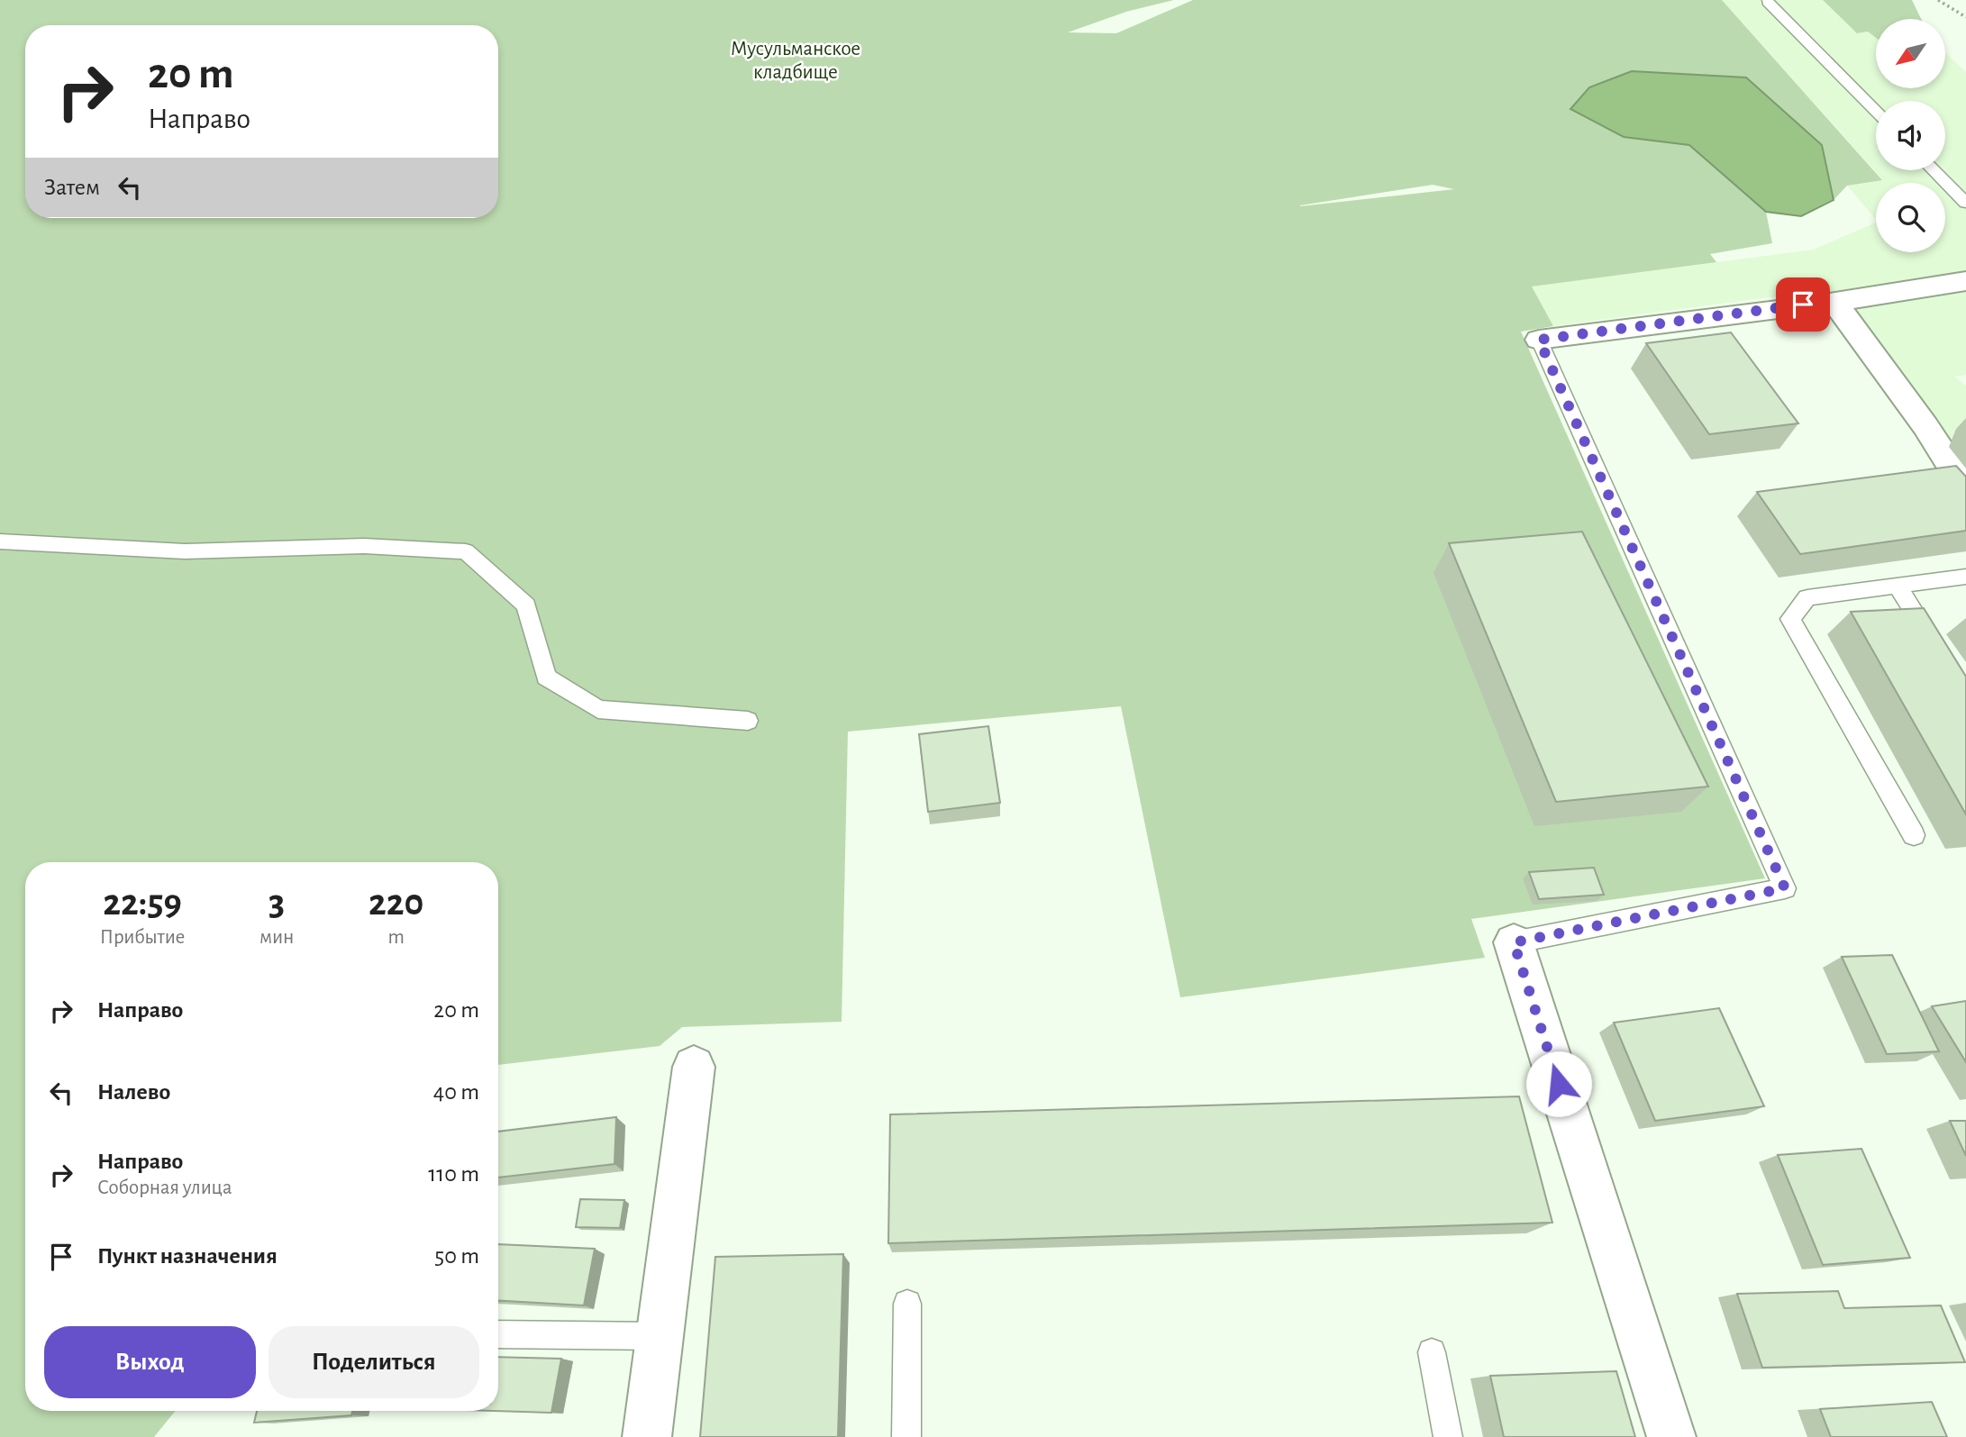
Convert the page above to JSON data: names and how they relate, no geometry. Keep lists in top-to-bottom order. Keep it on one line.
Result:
{"parks":["Мусульманское кладбище"],"north":"bottom left","page":{"turn":["20 m","Направо"],"then":"Затем","eta":["22:59","Прибытие","3","мин","220","m"],"list":[{"name":"Направо","value":"20 m"},{"name":"Налево","value":"40 m"},{"name":"Направо","note":"Соборная улица","value":"110 m"},{"name":"Пункт назначения","value":"50 m"}],"buttons":["Выход","Поделиться"]}}
